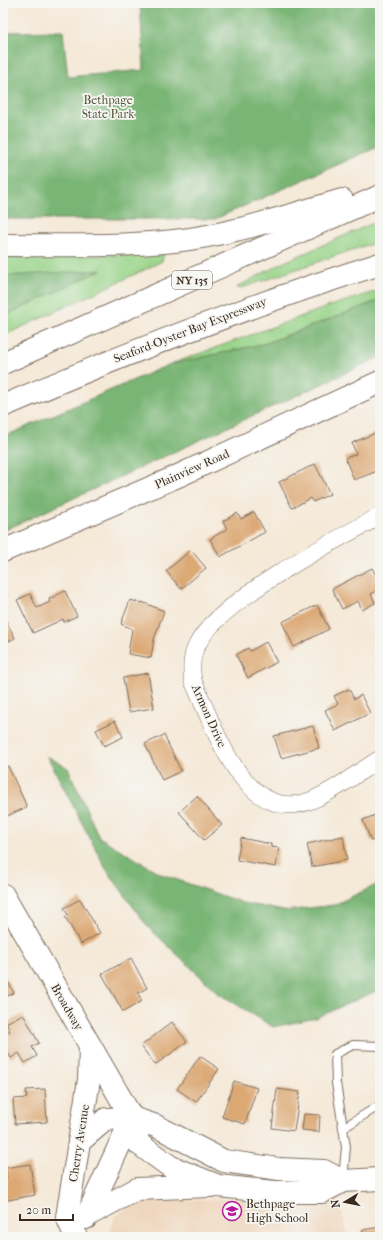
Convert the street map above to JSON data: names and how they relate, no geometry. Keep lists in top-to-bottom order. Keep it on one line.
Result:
{"streets":{"main road":["NY 135","Seaford-Oyster Bay Expressway","Plainview Road","Broadway","Cherry Avenue"],"street":["Armon Drive"]},"crossings":[["Broadway","Cherry Avenue"]],"parks":["Bethpage State Park"],"places":{"school or university":["Bethpage High School"]},"scale_bar":"20 m","north":"left"}
